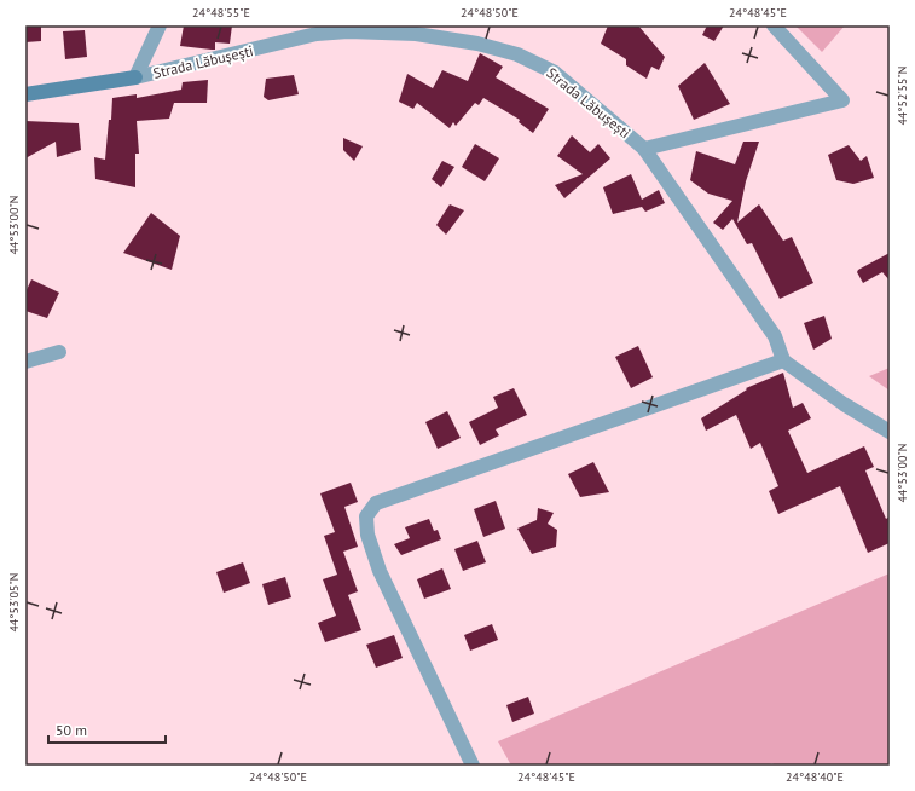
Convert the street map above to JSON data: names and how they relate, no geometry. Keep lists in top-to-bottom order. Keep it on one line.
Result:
{"streets":{"street":["Strada Lăbușești"]},"scale_bar":"50 m","coordinates":["24°48'55\"E","24°48'50\"E","24°48'45\"E","44°52'55\"N","44°53'00\"N","44°53'05\"N","24°48'40\"E"]}
